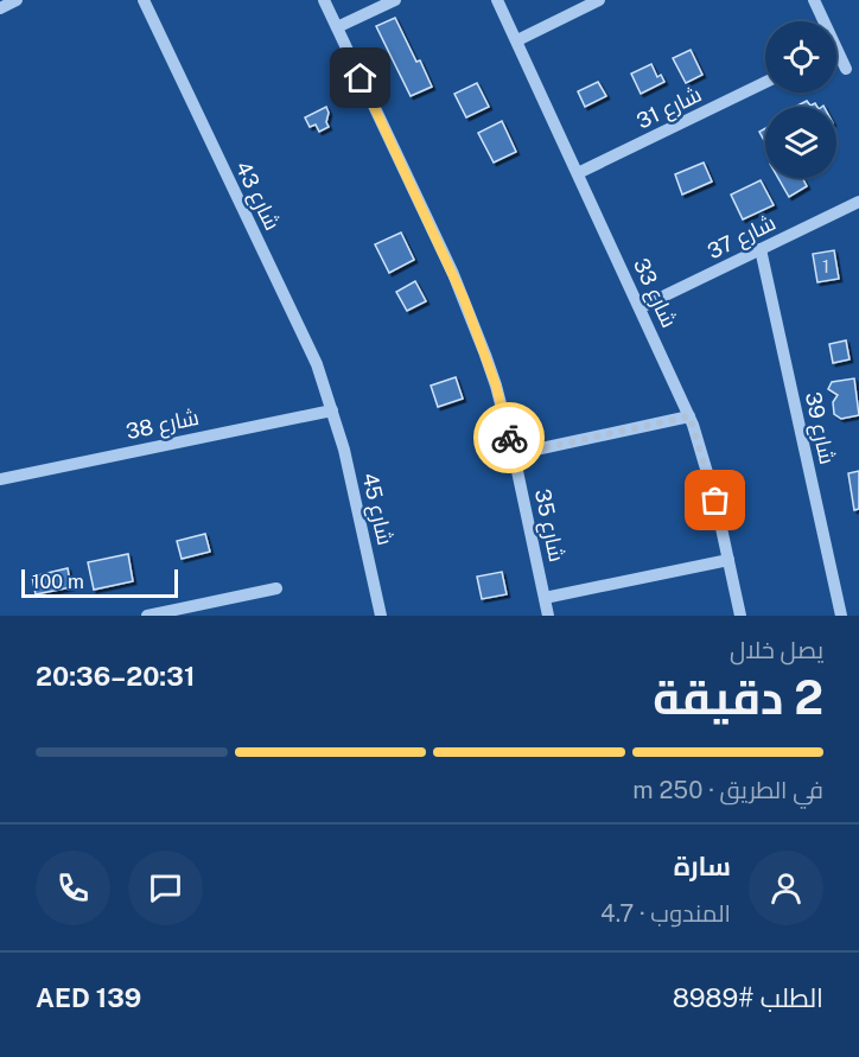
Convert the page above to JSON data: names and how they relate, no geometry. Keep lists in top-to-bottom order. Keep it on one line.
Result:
{"streets":{"street":["شارع 31","شارع 43","شارع 37","شارع 33","شارع 38","شارع 39","شارع 45","شارع 35"]},"crossings":[["شارع 31","شارع 33"],["شارع 43","شارع 38"],["شارع 43","شارع 45"],["شارع 37","شارع 33"],["شارع 37","شارع 39"],["شارع 38","شارع 45"]],"house_numbers":["1"],"scale_bar":"100 m","page":{"scale":"100 m","heading":["2 دقيقة","يصل خلال","20:31–20:36"],"panel":["سارة","المندوب · 4.7","الطلب #8989","AED 139"],"bar":"في الطريق · 250 m"}}
